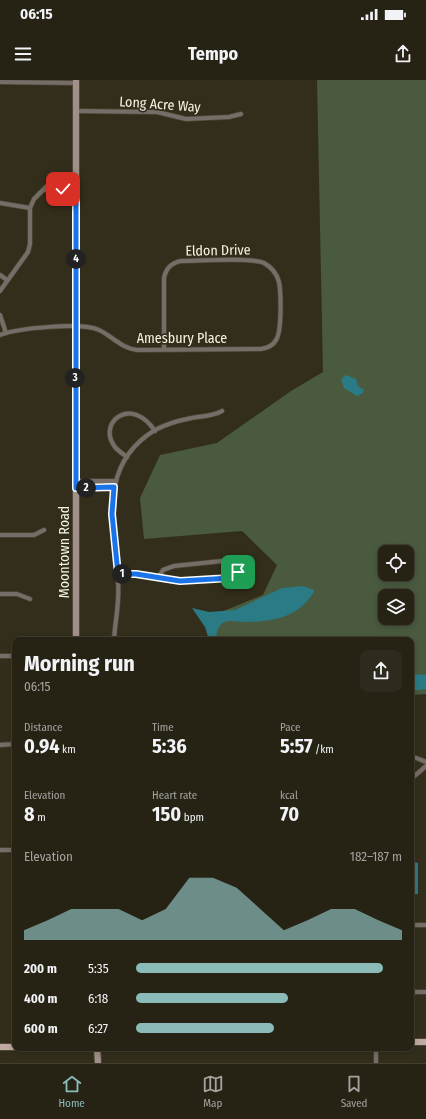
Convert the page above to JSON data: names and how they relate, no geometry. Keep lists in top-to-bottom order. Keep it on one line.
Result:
{"streets":{"street":["Long Acre Way","Eldon Drive","Amesbury Place","Moontown Road"]},"crossings":[["Long Acre Way","Moontown Road"],["Eldon Drive","Amesbury Place"],["Amesbury Place","Moontown Road"]],"page":{"status":"06:15","header":"Tempo","pins":["4","3","2","1"],"heading":["Morning run","06:15"],"stats":[["Distance","0.94 km"],["Time","5:36"],["Pace","5:57 /km"],["Elevation","8 m"],["Heart rate","150 bpm"],["kcal","70"]],"chart":["Elevation","182–187 m"],"list":[{"name":"200 m","note":"5:35"},{"name":"400 m","note":"6:18"},{"name":"600 m","note":"6:27"}],"tabs":["Home","Map","Saved"]}}
